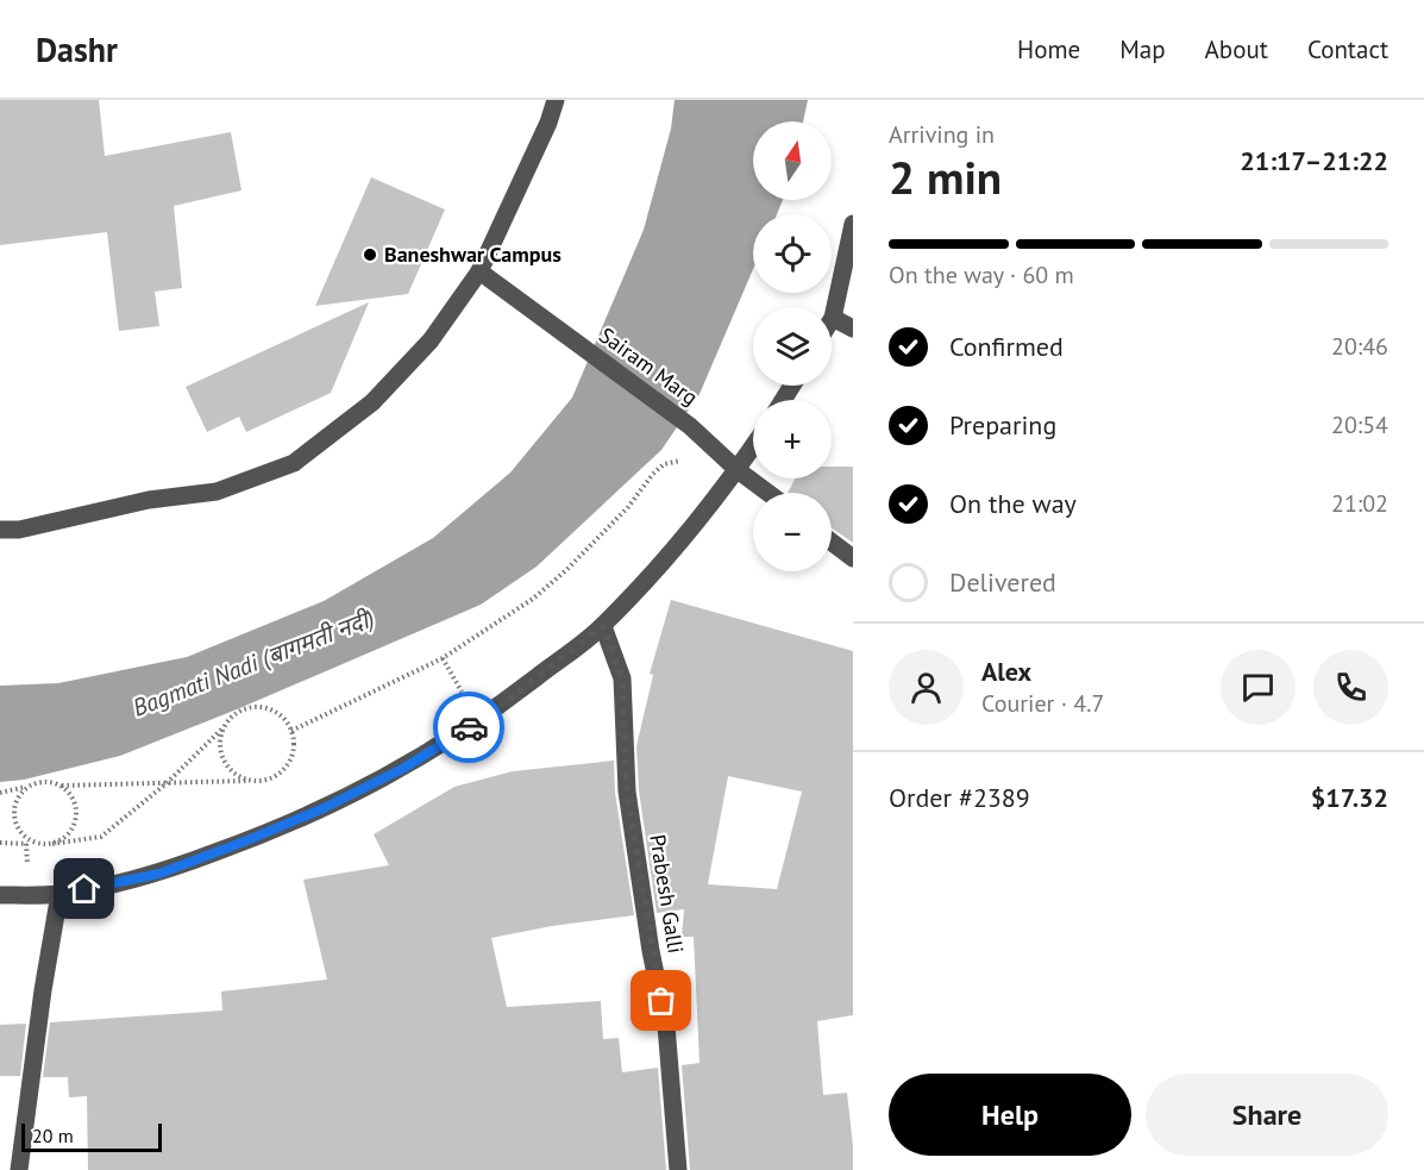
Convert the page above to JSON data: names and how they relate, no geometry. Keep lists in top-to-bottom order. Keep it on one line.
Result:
{"streets":{"street":["Sairam Marg","Prabesh Galli"]},"water":["Bagmati Nadi (बागमती नदी)"],"places":["Baneshwar Campus"],"scale_bar":"20 m","north":"top","page":{"header":"Dashr","nav":["Home","Map","About","Contact"],"heading":["2 min","Arriving in","21:17–21:22"],"panel":["Alex","Courier · 4.7","Order #2389","$17.32"],"map_buttons":["+","−"],"bar":"On the way · 60 m","list":[["Confirmed","20:46"],["Preparing","20:54"],["On the way","21:02"],"Delivered"],"buttons":["Help","Share"],"scale":"20 m"}}
